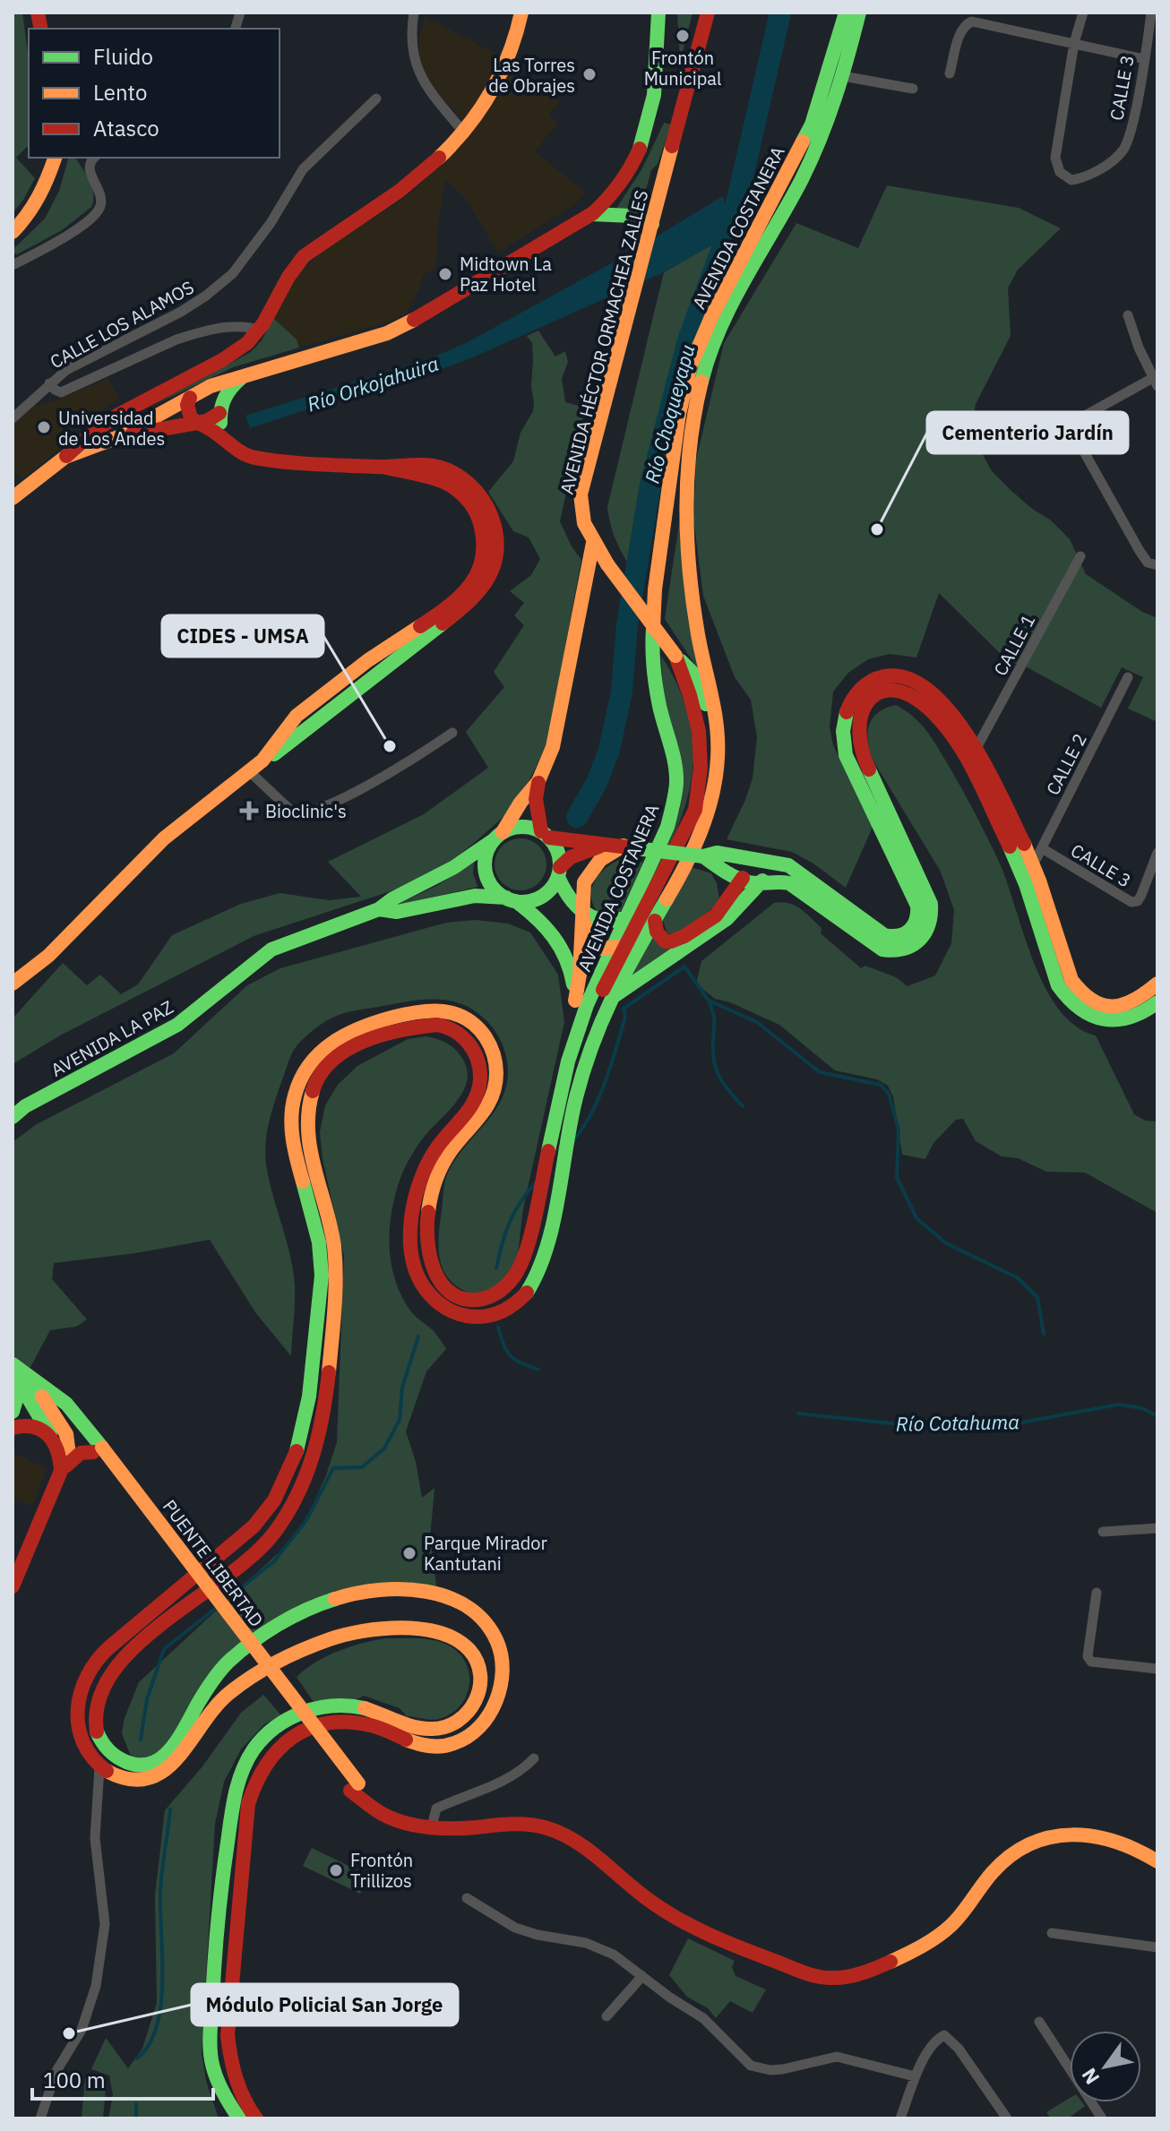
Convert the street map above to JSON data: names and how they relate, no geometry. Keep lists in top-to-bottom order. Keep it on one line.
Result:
{"streets":{"main road":["AVENIDA COSTANERA","AVENIDA HÉCTOR ORMACHEA ZALLES","AVENIDA LA PAZ","PUENTE LIBERTAD"],"street":["CALLE 3","CALLE LOS ALAMOS","CALLE 1","CALLE 2"]},"crossings":[["CALLE 3","CALLE 2"]],"water":["Río Orkojahuira","Río Choqueyapu","Río Cotahuma"],"places":{"other":["Frontón Municipal","Las Torres de Obrajes","Midtown La Paz Hotel","Universidad de Los Andes","Cementerio Jardín","CIDES - UMSA","Parque Mirador Kantutani","Frontón Trillizos","Módulo Policial San Jorge"],"health":["Bioclinic's"]},"legend":["Fluido","Lento","Atasco"],"scale_bar":"100 m","north":"bottom left"}
